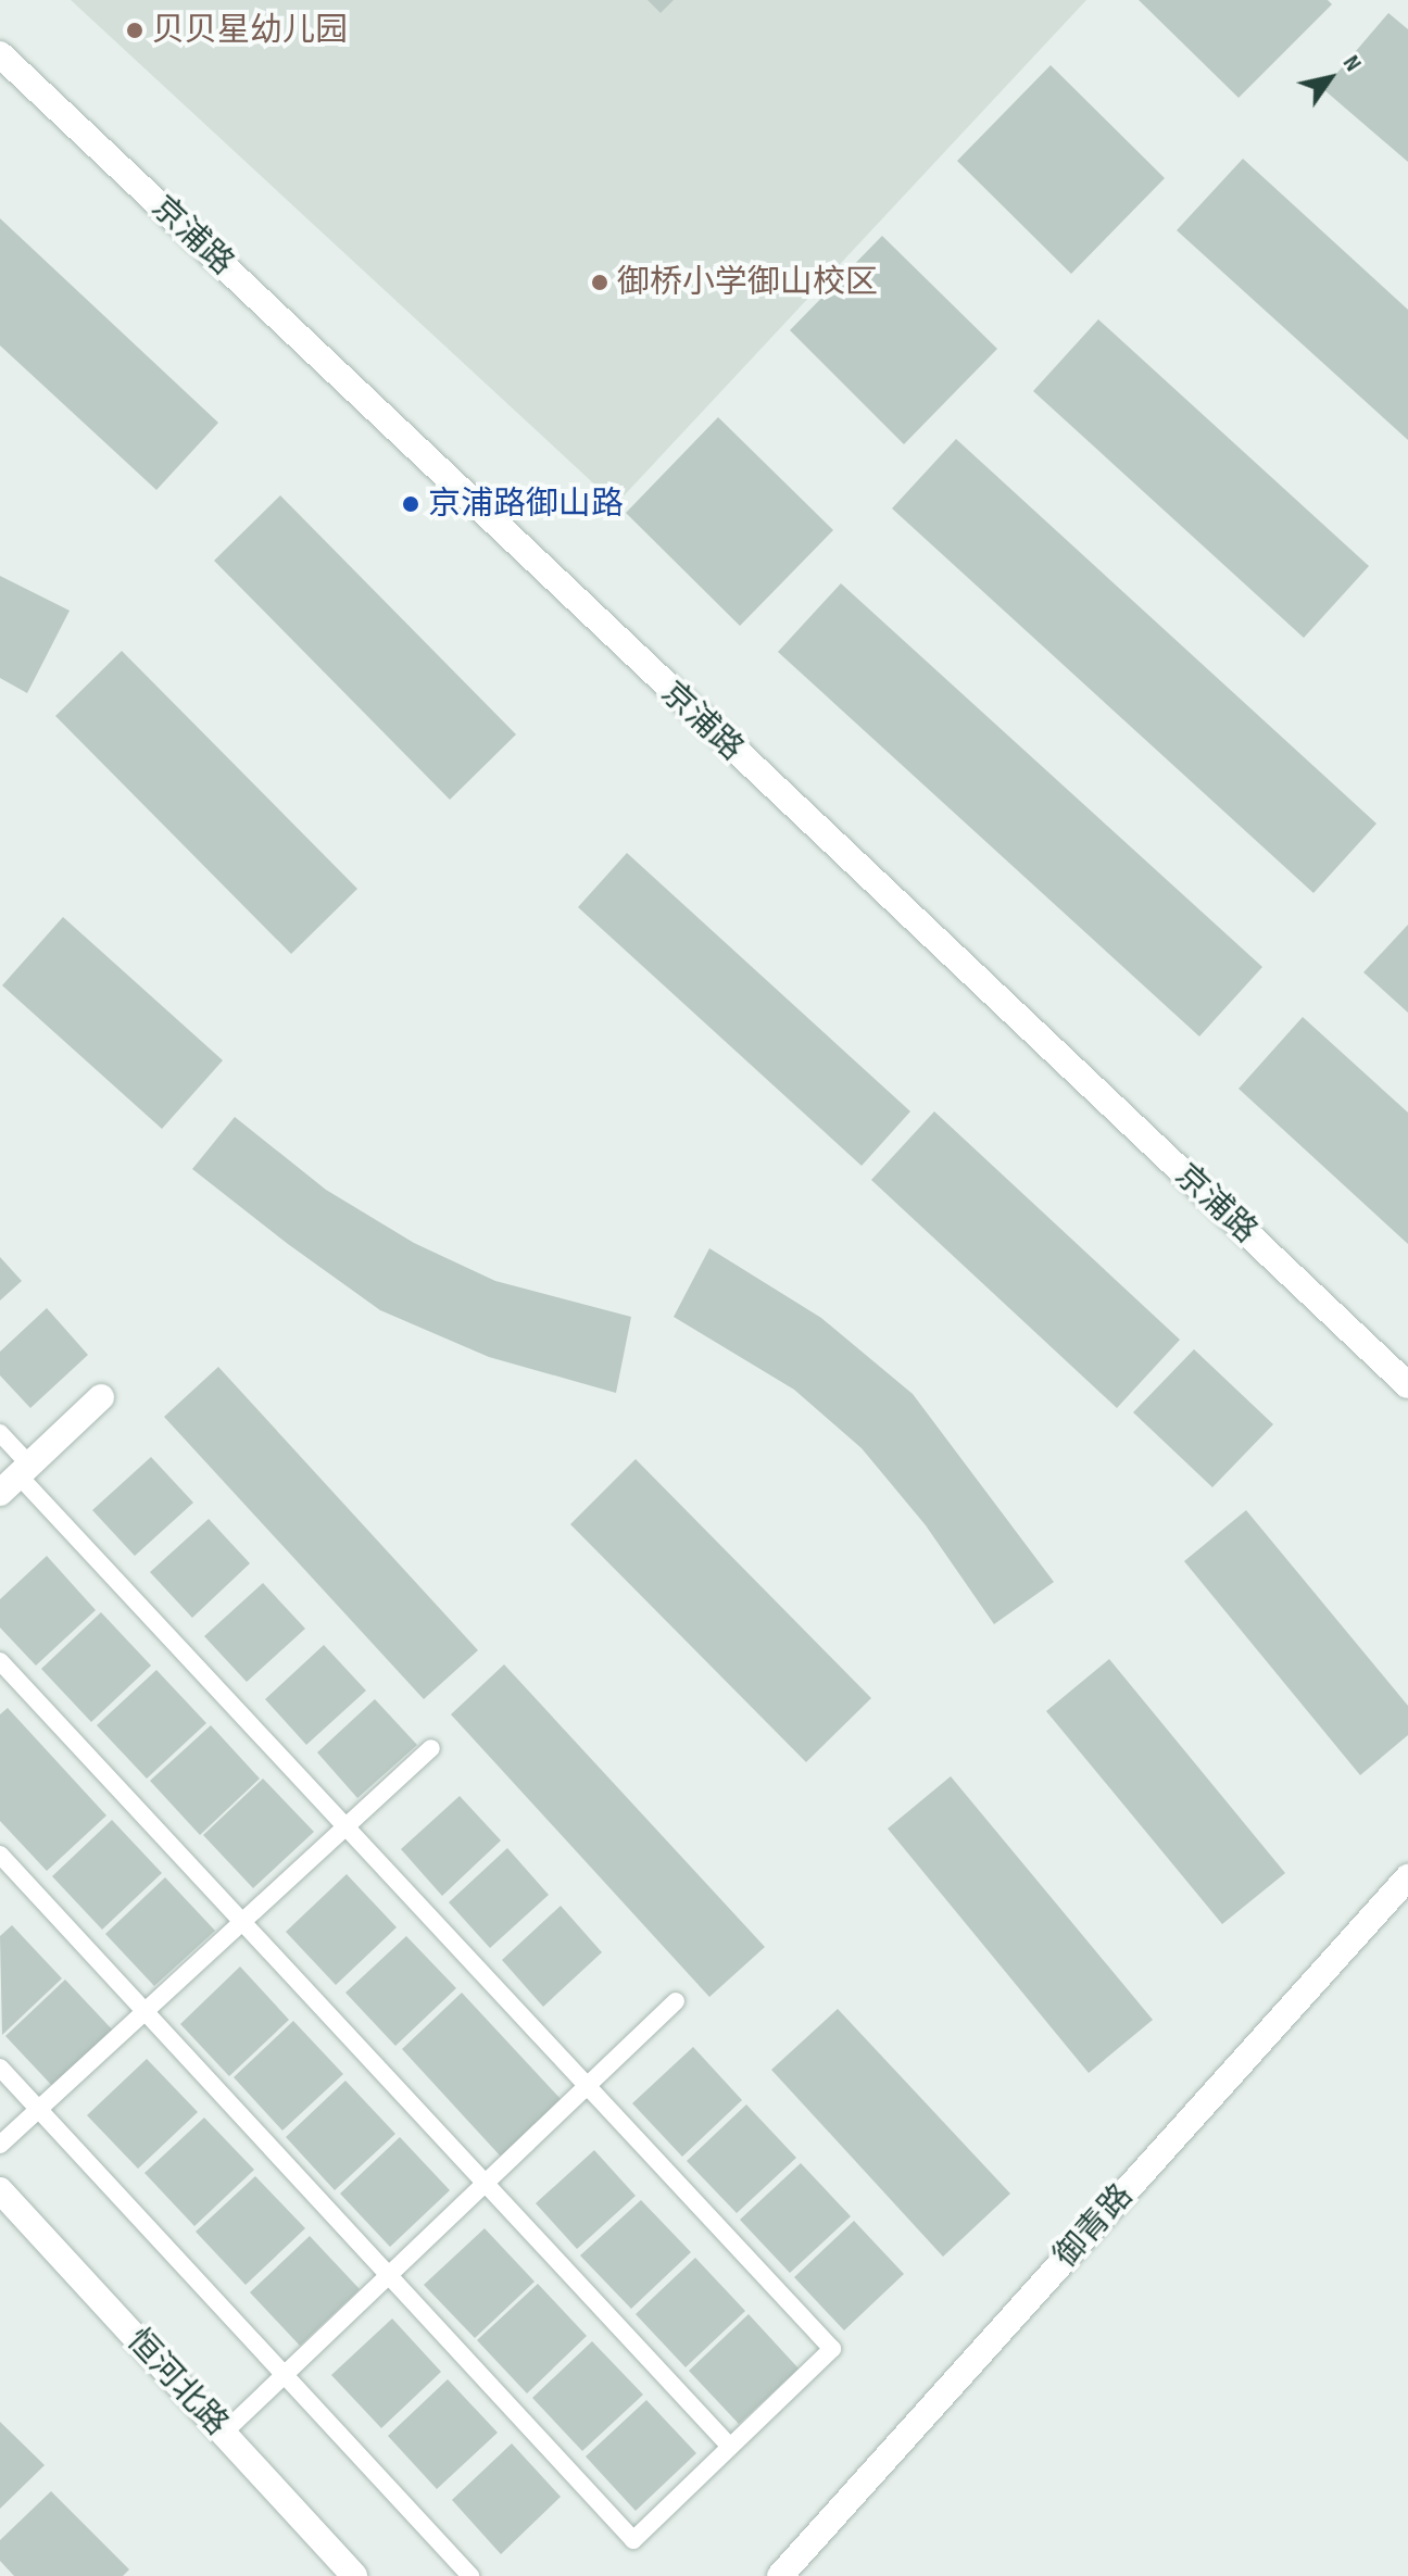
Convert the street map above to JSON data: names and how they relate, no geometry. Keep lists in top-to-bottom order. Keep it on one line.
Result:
{"streets":{"street":["京浦路","御青路","恒河北路"]},"places":["贝贝星幼儿园","御桥小学御山校区","京浦路御山路"],"north":"top right"}
